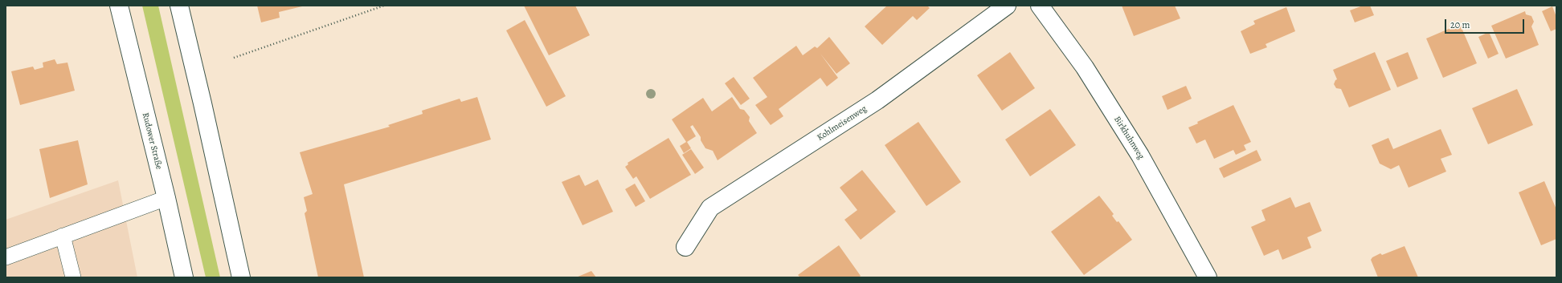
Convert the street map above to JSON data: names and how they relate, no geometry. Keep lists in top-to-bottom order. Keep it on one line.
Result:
{"streets":{"street":["Kohlmeisenweg","Birkhuhnweg","Rudower Straße"]},"scale_bar":"20 m"}
